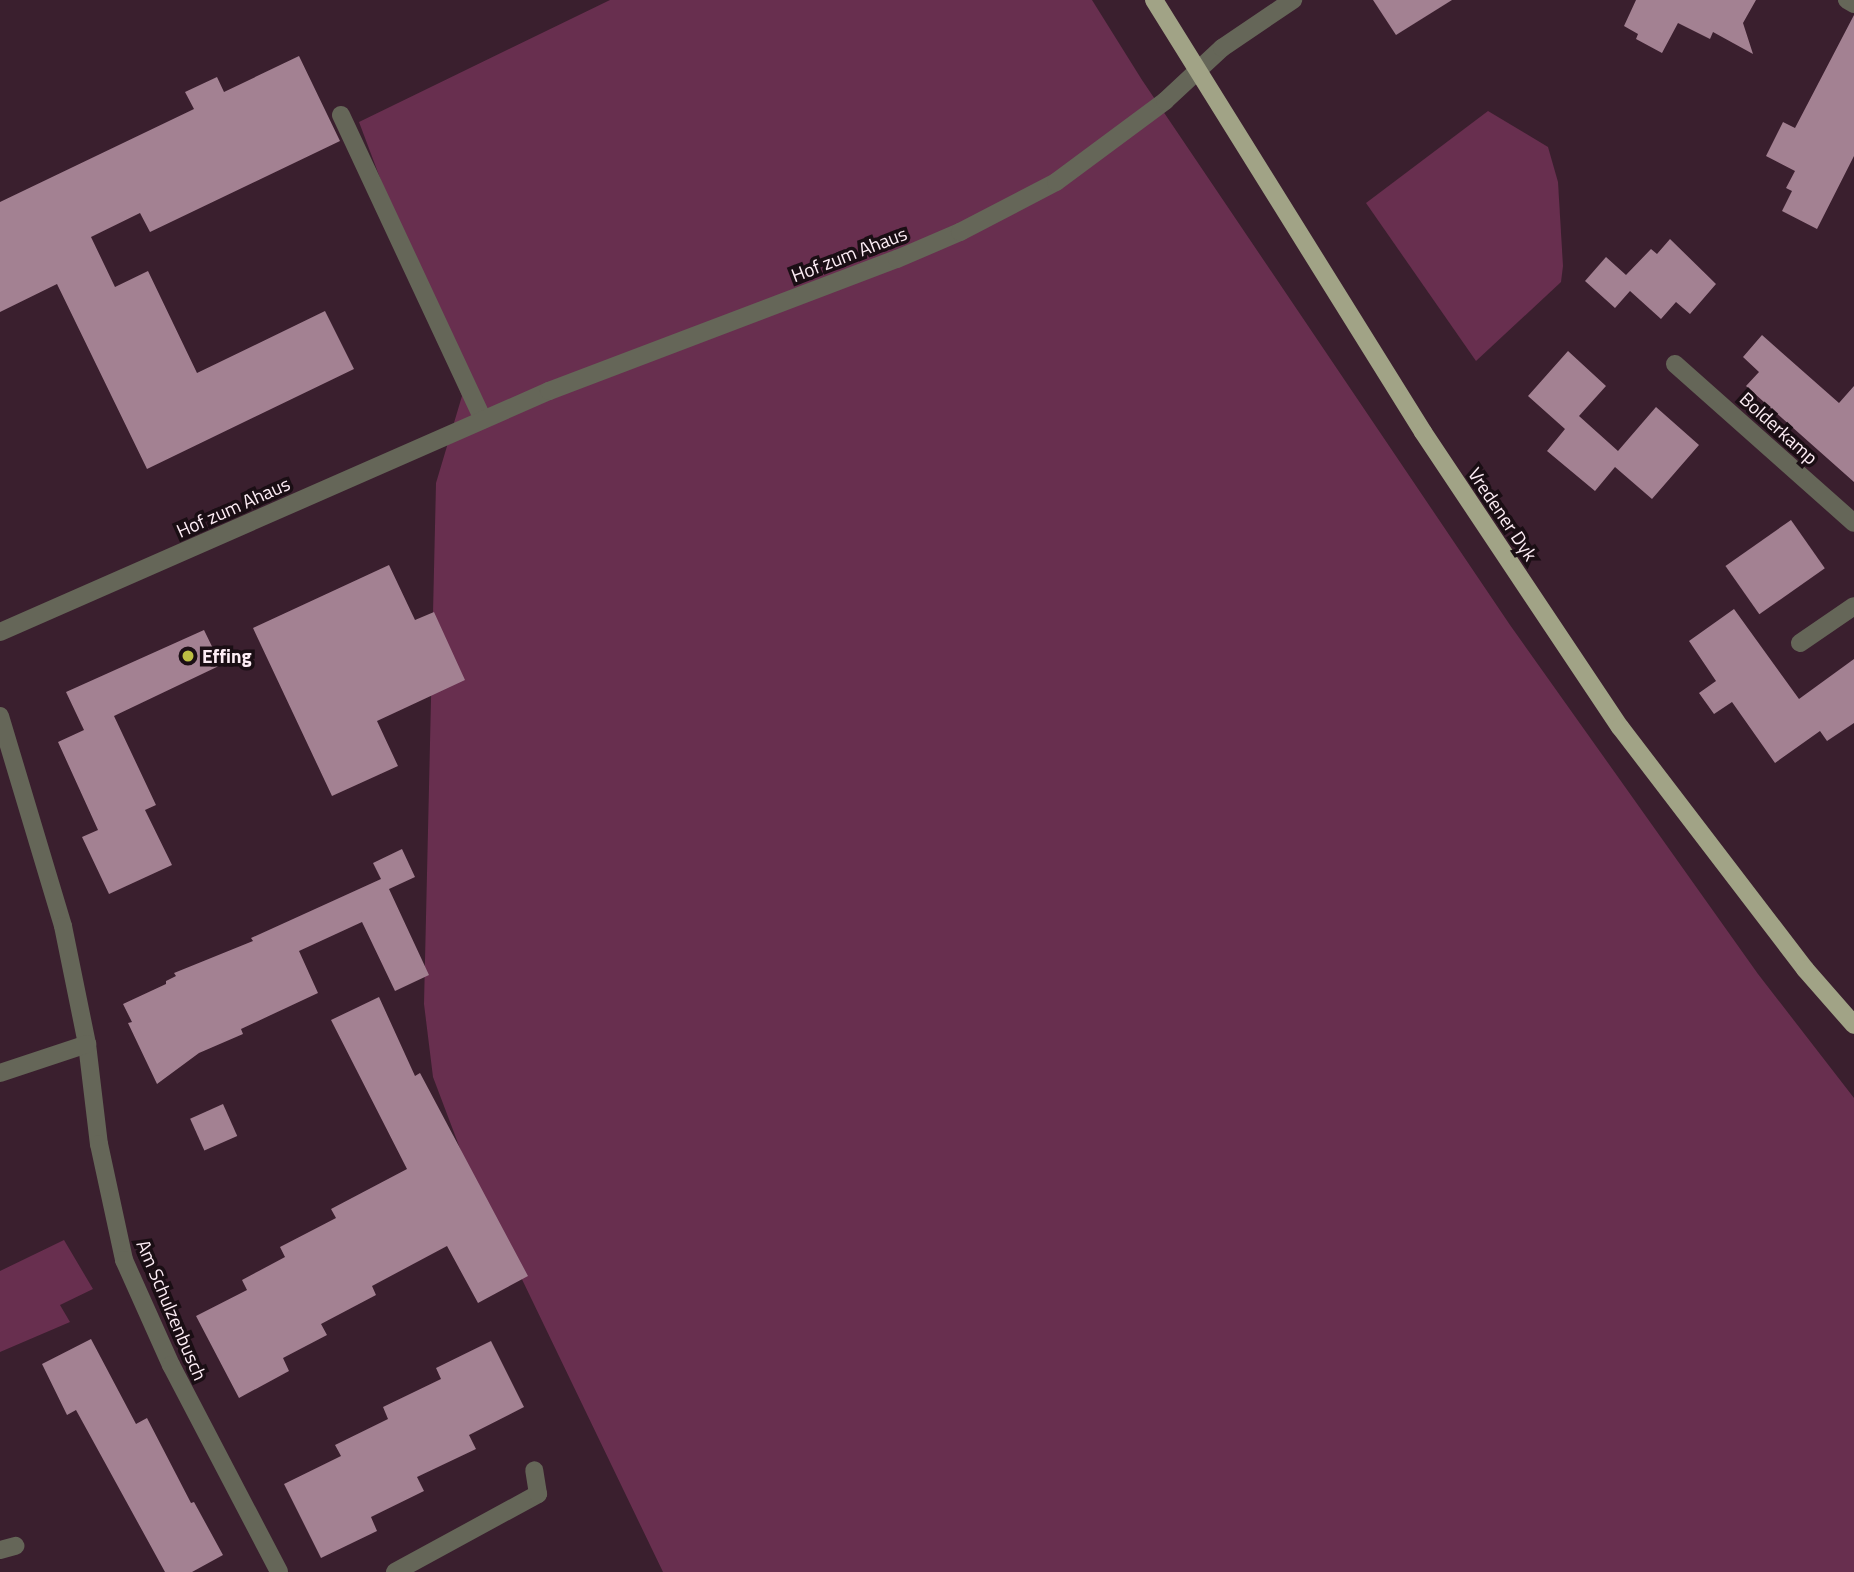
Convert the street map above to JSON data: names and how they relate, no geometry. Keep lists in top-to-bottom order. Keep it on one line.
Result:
{"streets":{"main road":["Vredener Dyk"],"street":["Hof zum Ahaus","Bolderkamp","Am Schulzenbusch"]},"crossings":[["Hof zum Ahaus","Vredener Dyk"]],"places":["Effing"]}
